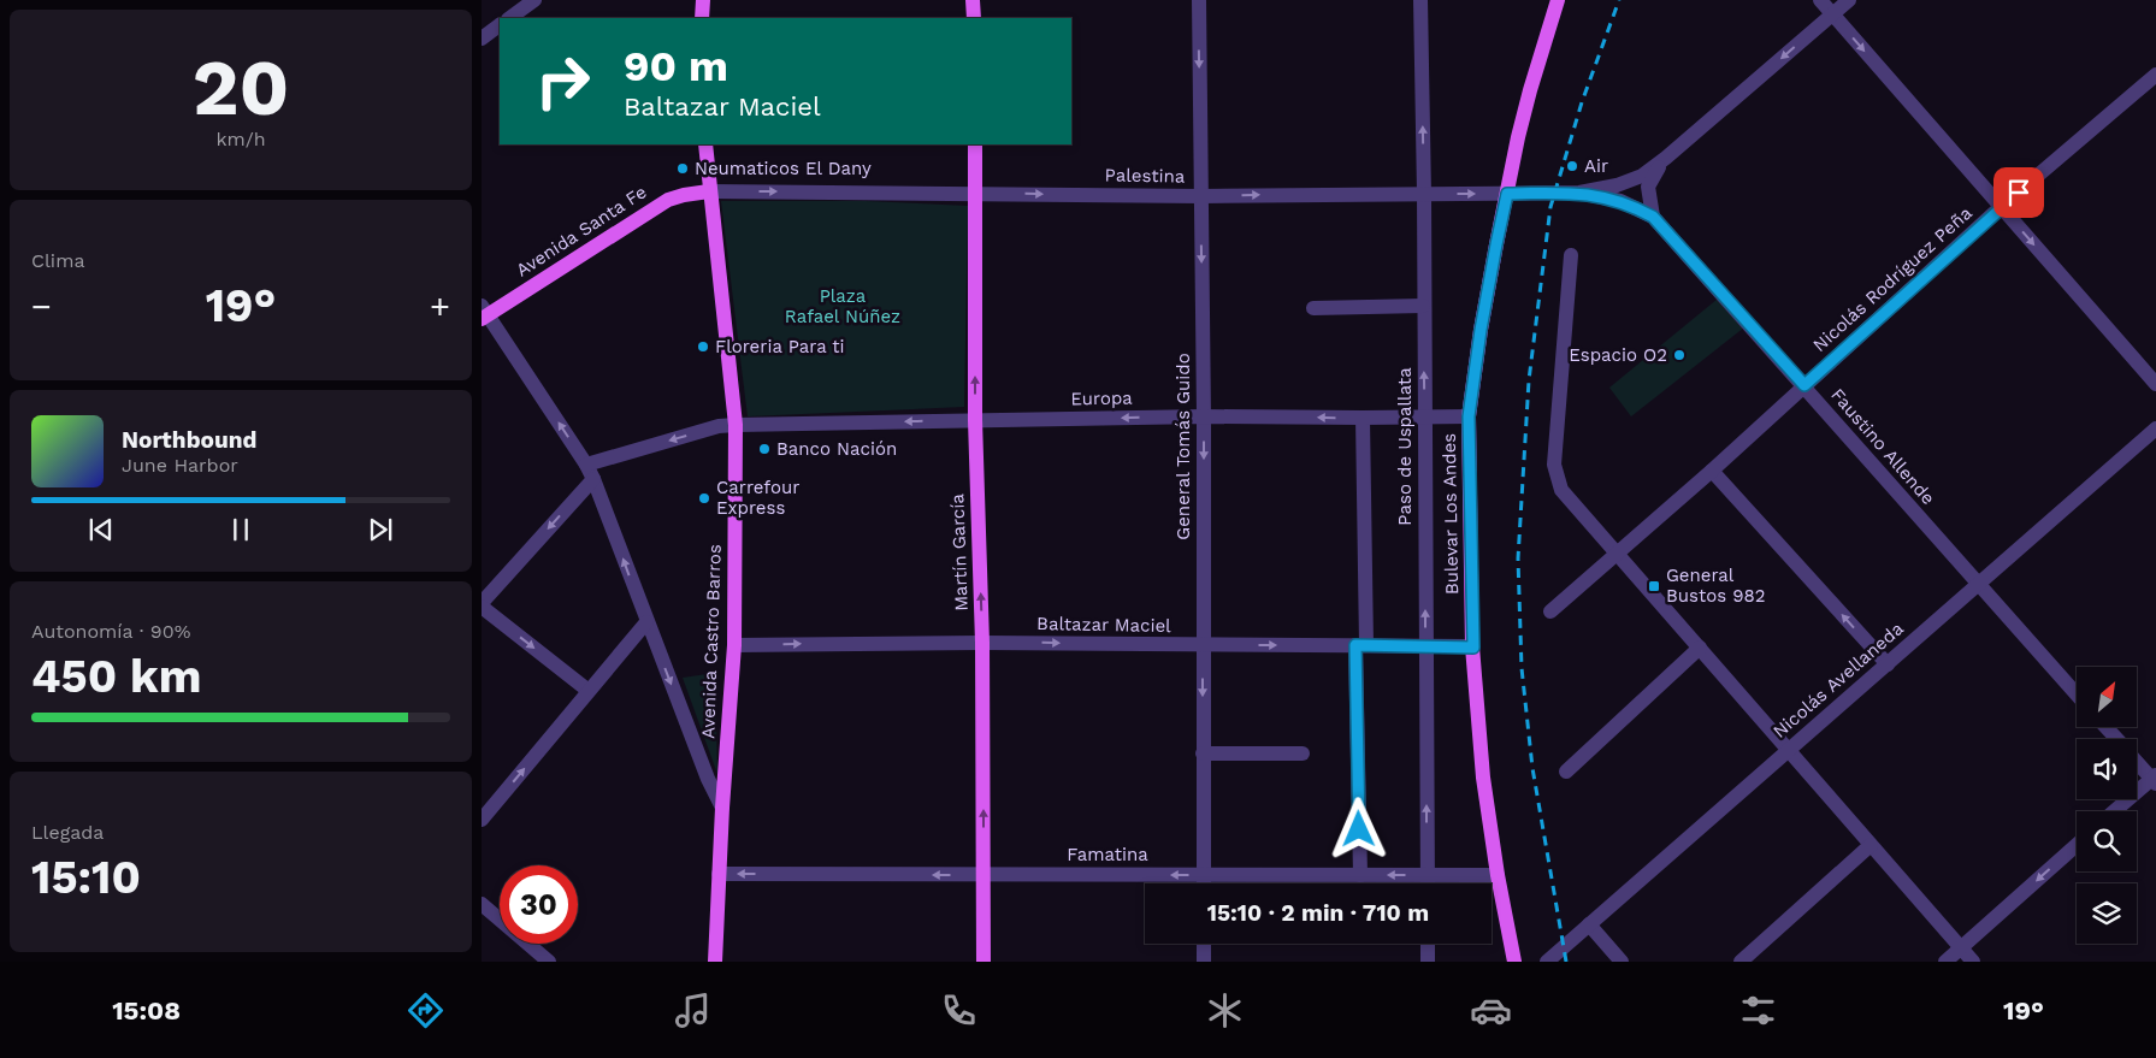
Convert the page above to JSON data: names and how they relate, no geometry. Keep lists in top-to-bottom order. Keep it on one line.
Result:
{"streets":{"main road":["Avenida Santa Fe","Bulevar Los Andes","Martín García","Avenida Castro Barros"],"street":["Palestina","Nicolás Rodríguez Peña","Europa","General Tomás Guido","Paso de Uspallata","Faustino Allende","Baltazar Maciel","Nicolás Avellaneda","Famatina"]},"crossings":[["Palestina","Avenida Santa Fe"],["Palestina","General Tomás Guido"],["Palestina","Paso de Uspallata"],["Palestina","Faustino Allende"],["Palestina","Bulevar Los Andes"],["Palestina","Martín García"],["Palestina","Avenida Castro Barros"],["Avenida Santa Fe","Avenida Castro Barros"],["Nicolás Rodríguez Peña","Faustino Allende"],["Europa","General Tomás Guido"],["Europa","Paso de Uspallata"],["Europa","Bulevar Los Andes"],["Europa","Martín García"],["Europa","Avenida Castro Barros"],["General Tomás Guido","Baltazar Maciel"],["General Tomás Guido","Famatina"],["Paso de Uspallata","Baltazar Maciel"],["Paso de Uspallata","Famatina"],["Faustino Allende","Nicolás Avellaneda"],["Bulevar Los Andes","Baltazar Maciel"],["Bulevar Los Andes","Famatina"],["Martín García","Baltazar Maciel"],["Martín García","Famatina"],["Baltazar Maciel","Avenida Castro Barros"],["Avenida Castro Barros","Famatina"]],"one_way":["Palestina","Europa","General Tomás Guido","Martín García","Baltazar Maciel","Famatina"],"parks":["Plaza Rafael Núñez"],"places":{"other":["Air","Neumaticos El Dany","Floreria Para ti","Espacio O2","Banco Nación","Carrefour Express"],"transit":["General Bustos 982"]},"north":"top right","page":{"tile":[["20","km/h"],"Clima",["Autonomía · 90%","450 km"],["Llegada","15:10"]],"turn":["90 m","Baltazar Maciel"],"heat":["−","19°","+"],"song":["Northbound","June Harbor"],"limit":"30","trip":"15:10 · 2 min · 710 m","tabs":["15:08","19°"]}}
